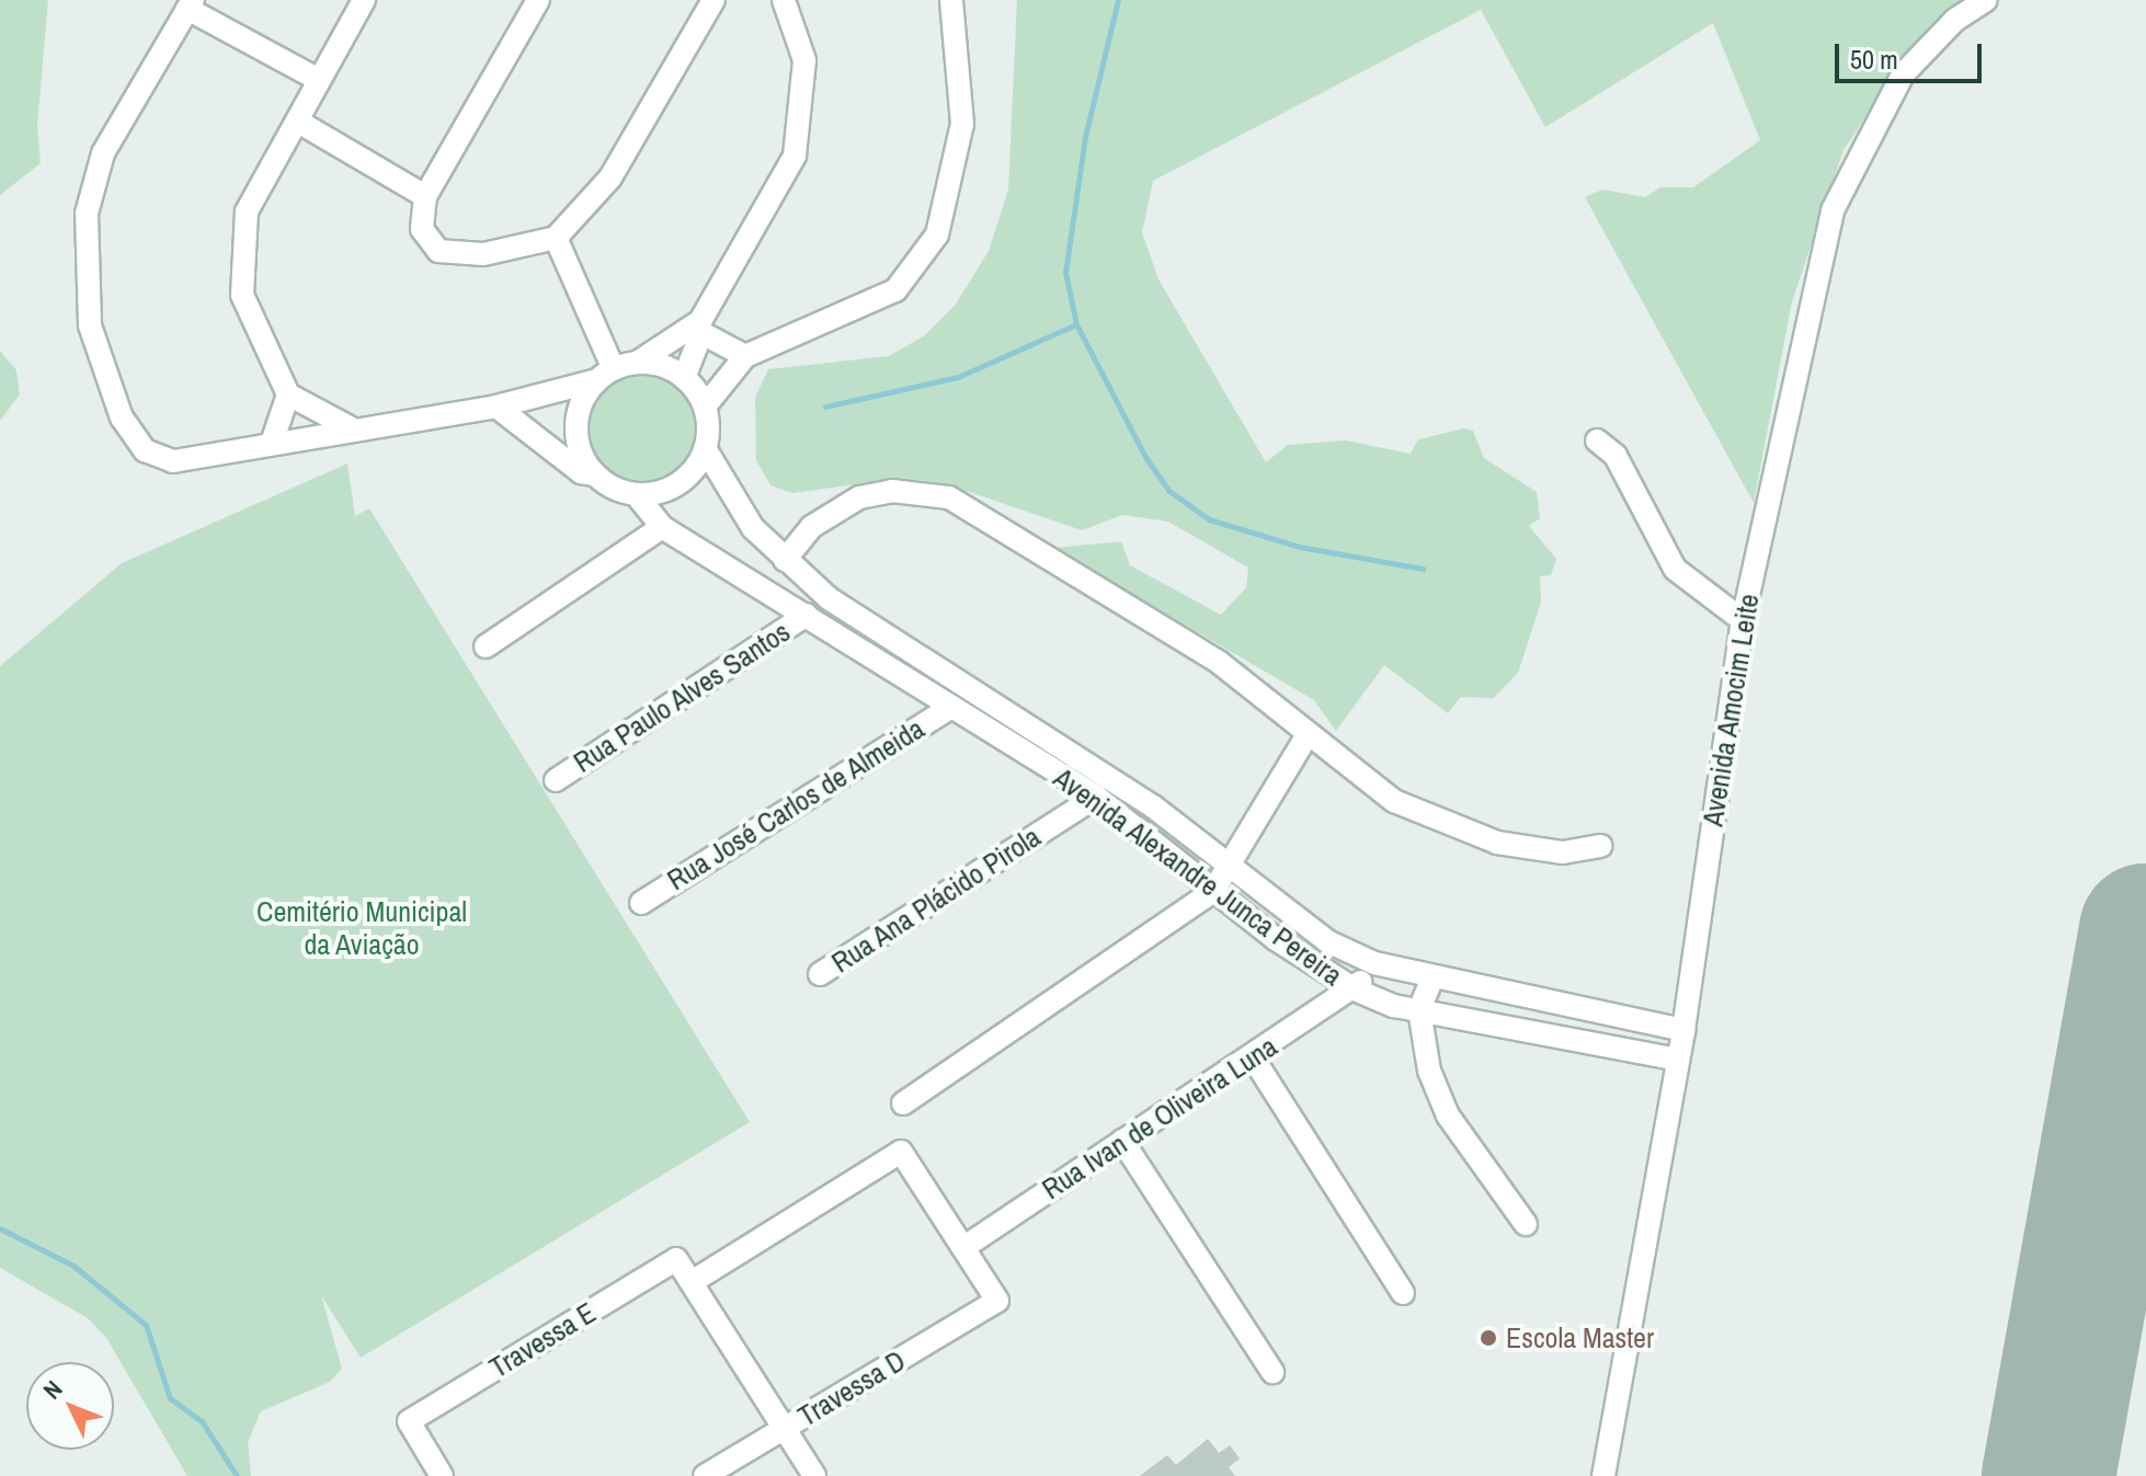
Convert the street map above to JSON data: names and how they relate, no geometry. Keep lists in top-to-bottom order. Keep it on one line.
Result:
{"streets":{"street":["Rua Paulo Alves Santos","Avenida Amocim Leite","Rua José Carlos de Almeida","Avenida Alexandre Junca Pereira","Rua Ana Plácido Pirola","Rua Ivan de Oliveira Luna","Travessa E","Travessa D"]},"crossings":[["Rua Paulo Alves Santos","Avenida Alexandre Junca Pereira"],["Avenida Amocim Leite","Avenida Alexandre Junca Pereira"],["Rua José Carlos de Almeida","Avenida Alexandre Junca Pereira"],["Avenida Alexandre Junca Pereira","Rua Ana Plácido Pirola"],["Avenida Alexandre Junca Pereira","Rua Ivan de Oliveira Luna"],["Rua Ivan de Oliveira Luna","Travessa D"]],"parks":["Cemitério Municipal da Aviação"],"places":["Escola Master"],"scale_bar":"50 m","north":"top left"}
